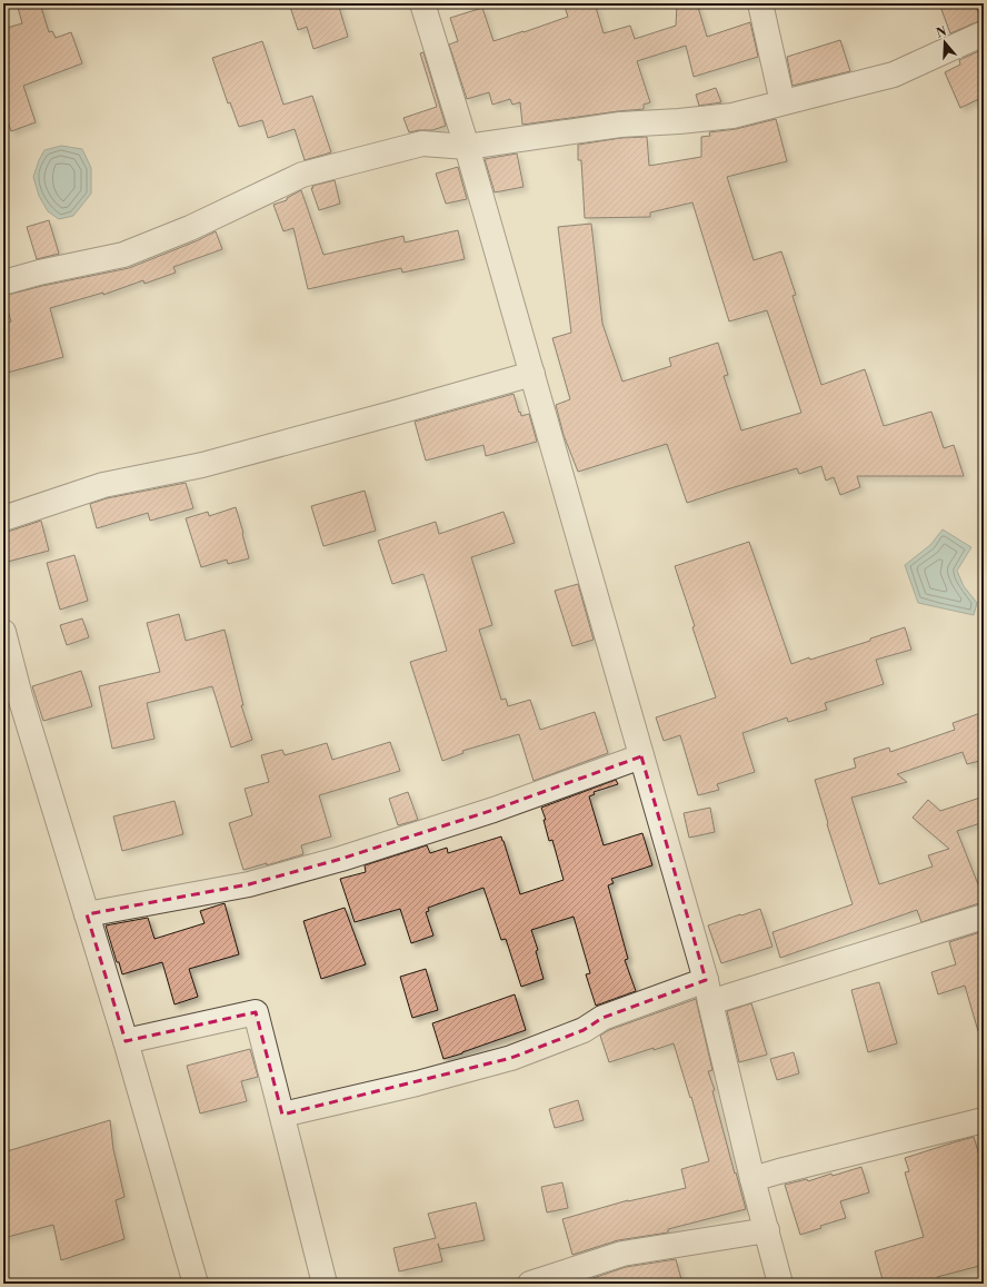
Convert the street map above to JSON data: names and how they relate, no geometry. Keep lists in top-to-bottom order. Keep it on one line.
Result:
{"north":"top"}
